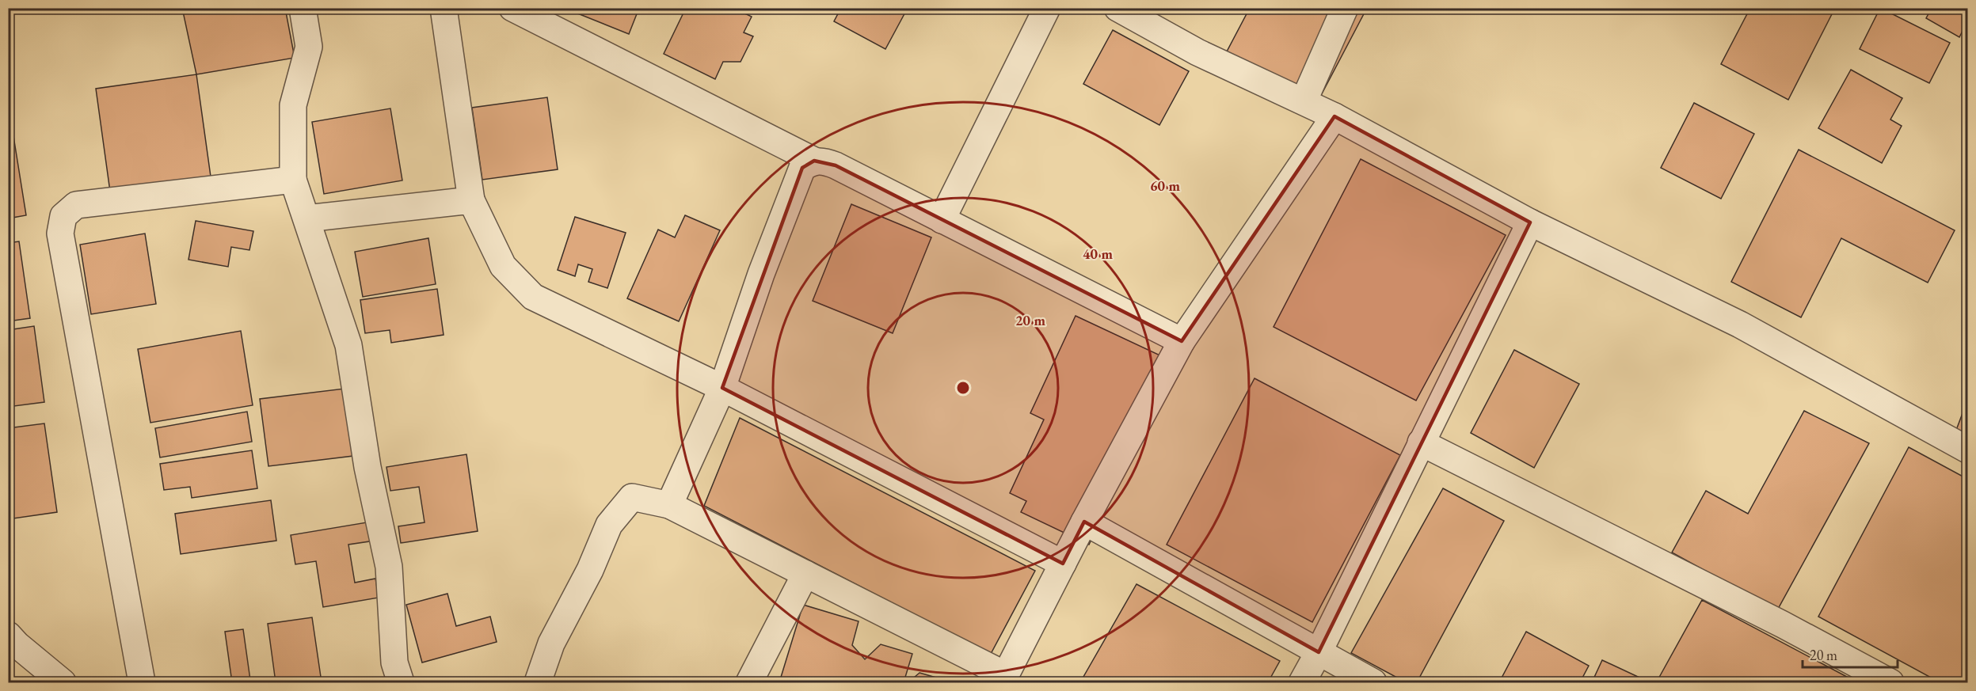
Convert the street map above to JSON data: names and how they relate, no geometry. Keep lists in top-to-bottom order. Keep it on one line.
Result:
{"scale_bar":"20 m","rings":["60 m","40 m","20 m"]}
